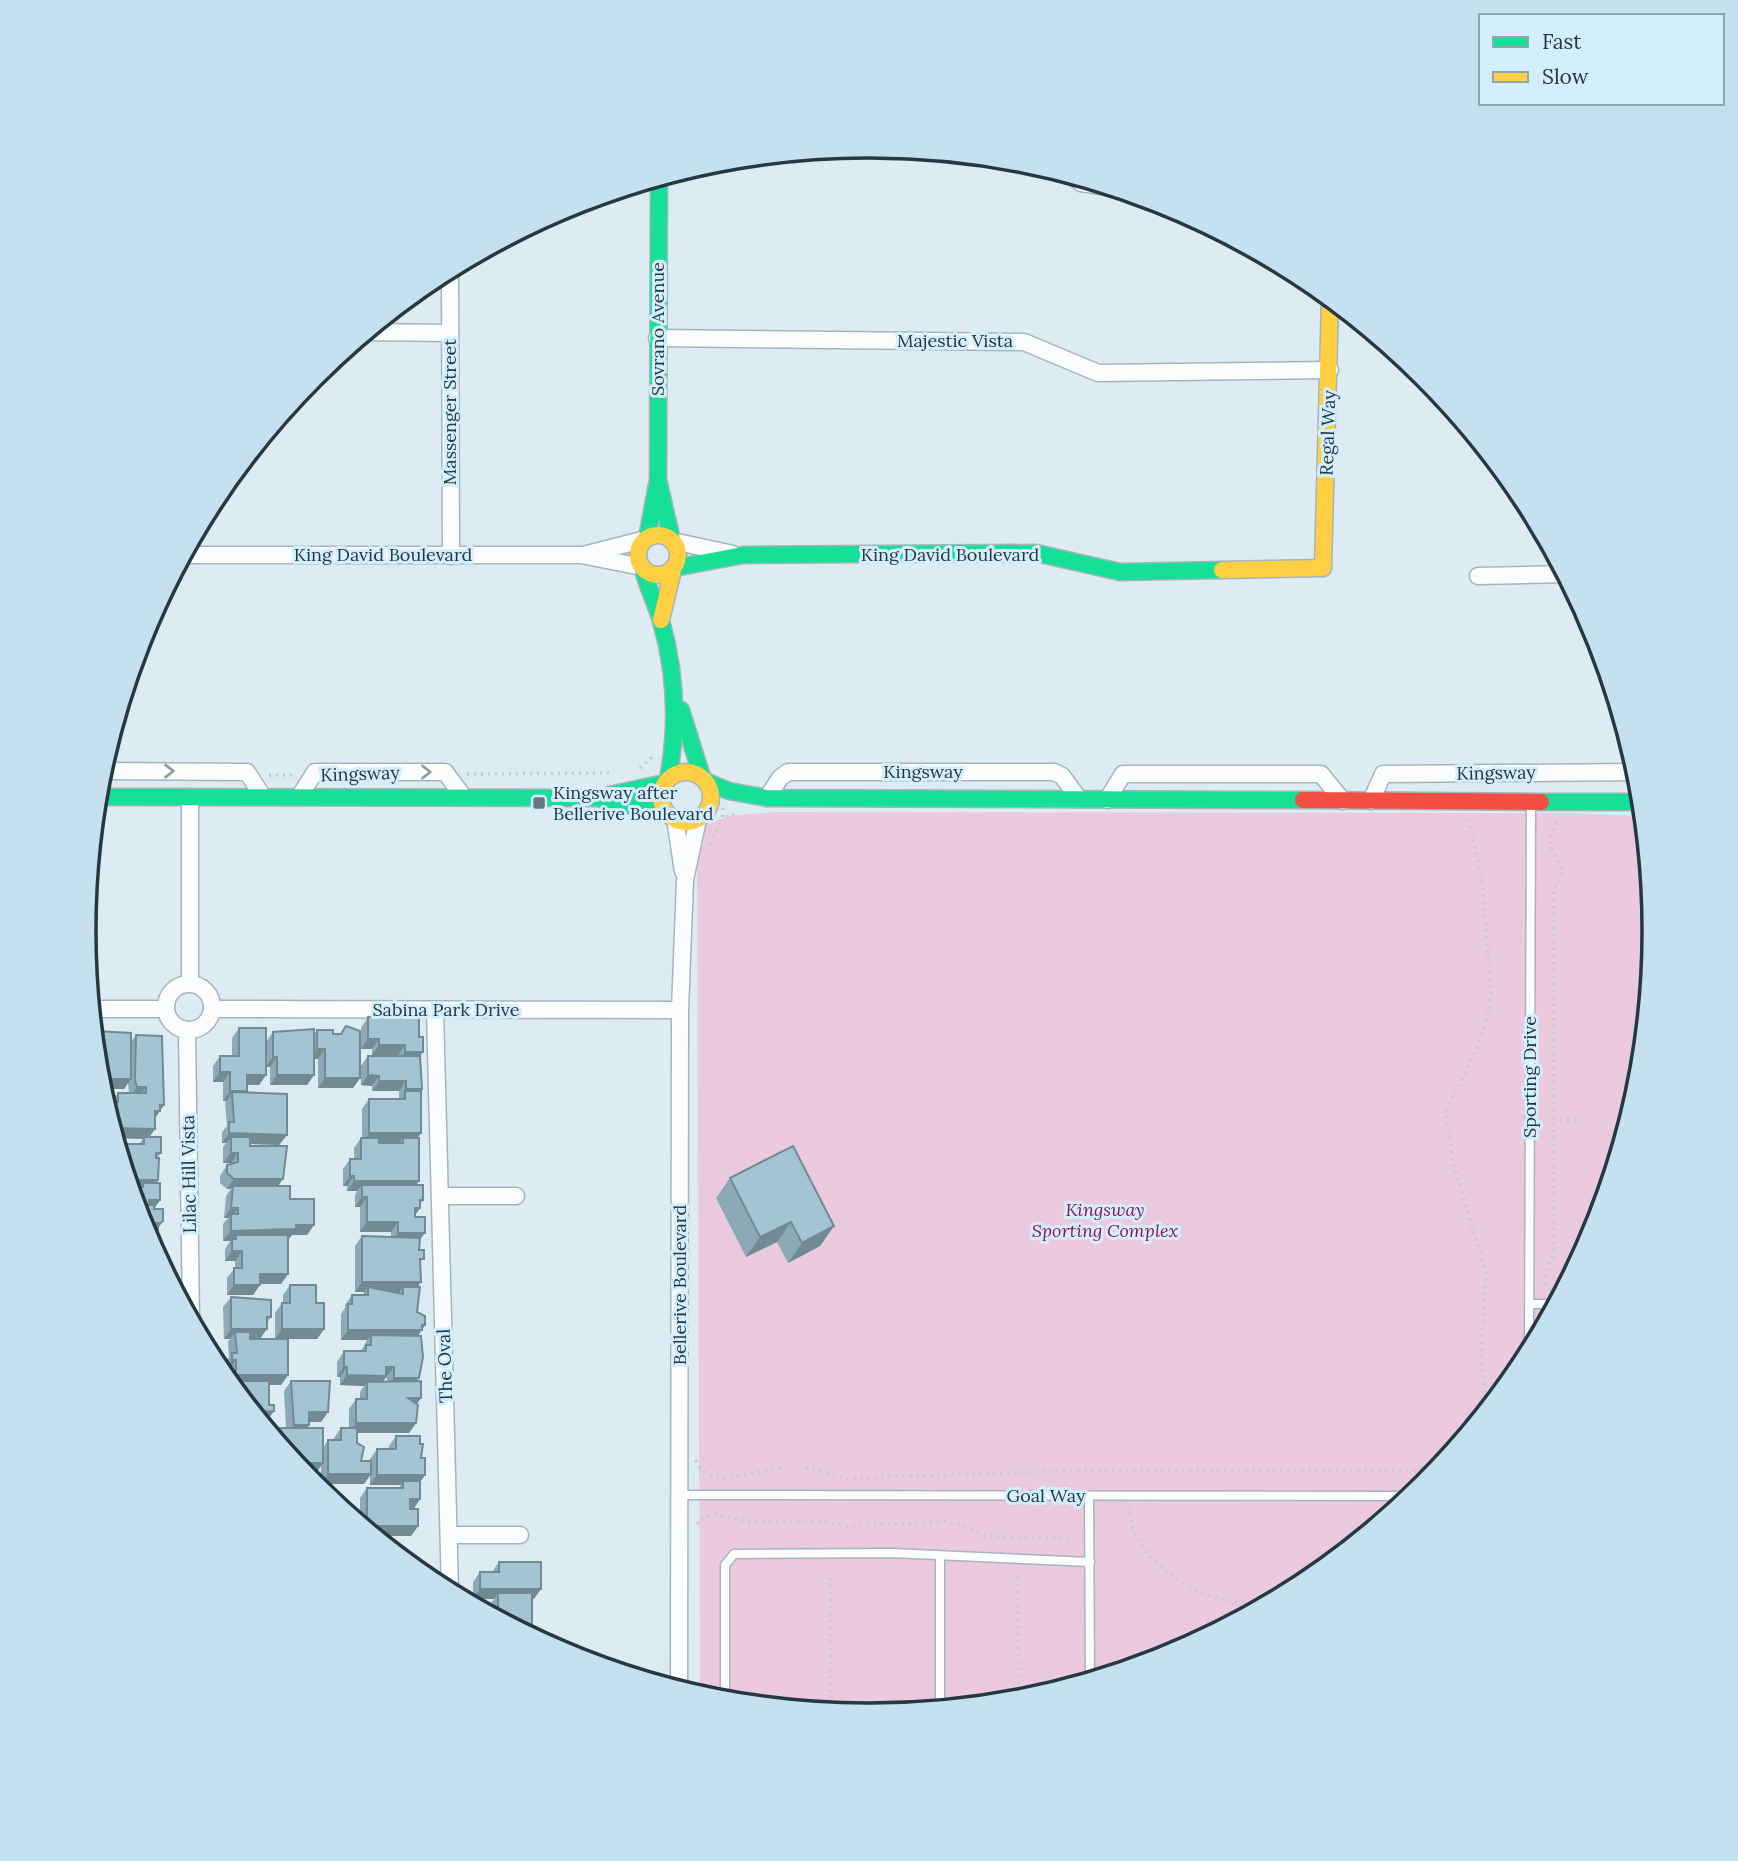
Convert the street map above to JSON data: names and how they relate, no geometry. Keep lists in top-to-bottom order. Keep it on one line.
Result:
{"streets":{"street":["Sovrano Avenue","Majestic Vista","Massenger Street","Regal Way","King David Boulevard","Kingsway","Sabina Park Drive","Lilac Hill Vista","Bellerive Boulevard","The Oval"],"lane":["Sporting Drive","Goal Way"]},"crossings":[["Sovrano Avenue","Majestic Vista"],["Sovrano Avenue","King David Boulevard"],["Majestic Vista","Regal Way"],["Massenger Street","King David Boulevard"],["Regal Way","King David Boulevard"],["Kingsway","Sporting Drive"],["Kingsway","Bellerive Boulevard"],["Sabina Park Drive","Lilac Hill Vista"],["Sabina Park Drive","Bellerive Boulevard"],["Sabina Park Drive","The Oval"],["Bellerive Boulevard","Goal Way"]],"parks":["Kingsway Sporting Complex"],"places":{"transit":["Kingsway after Bellerive Boulevard"]},"legend":["Fast","Slow"]}
